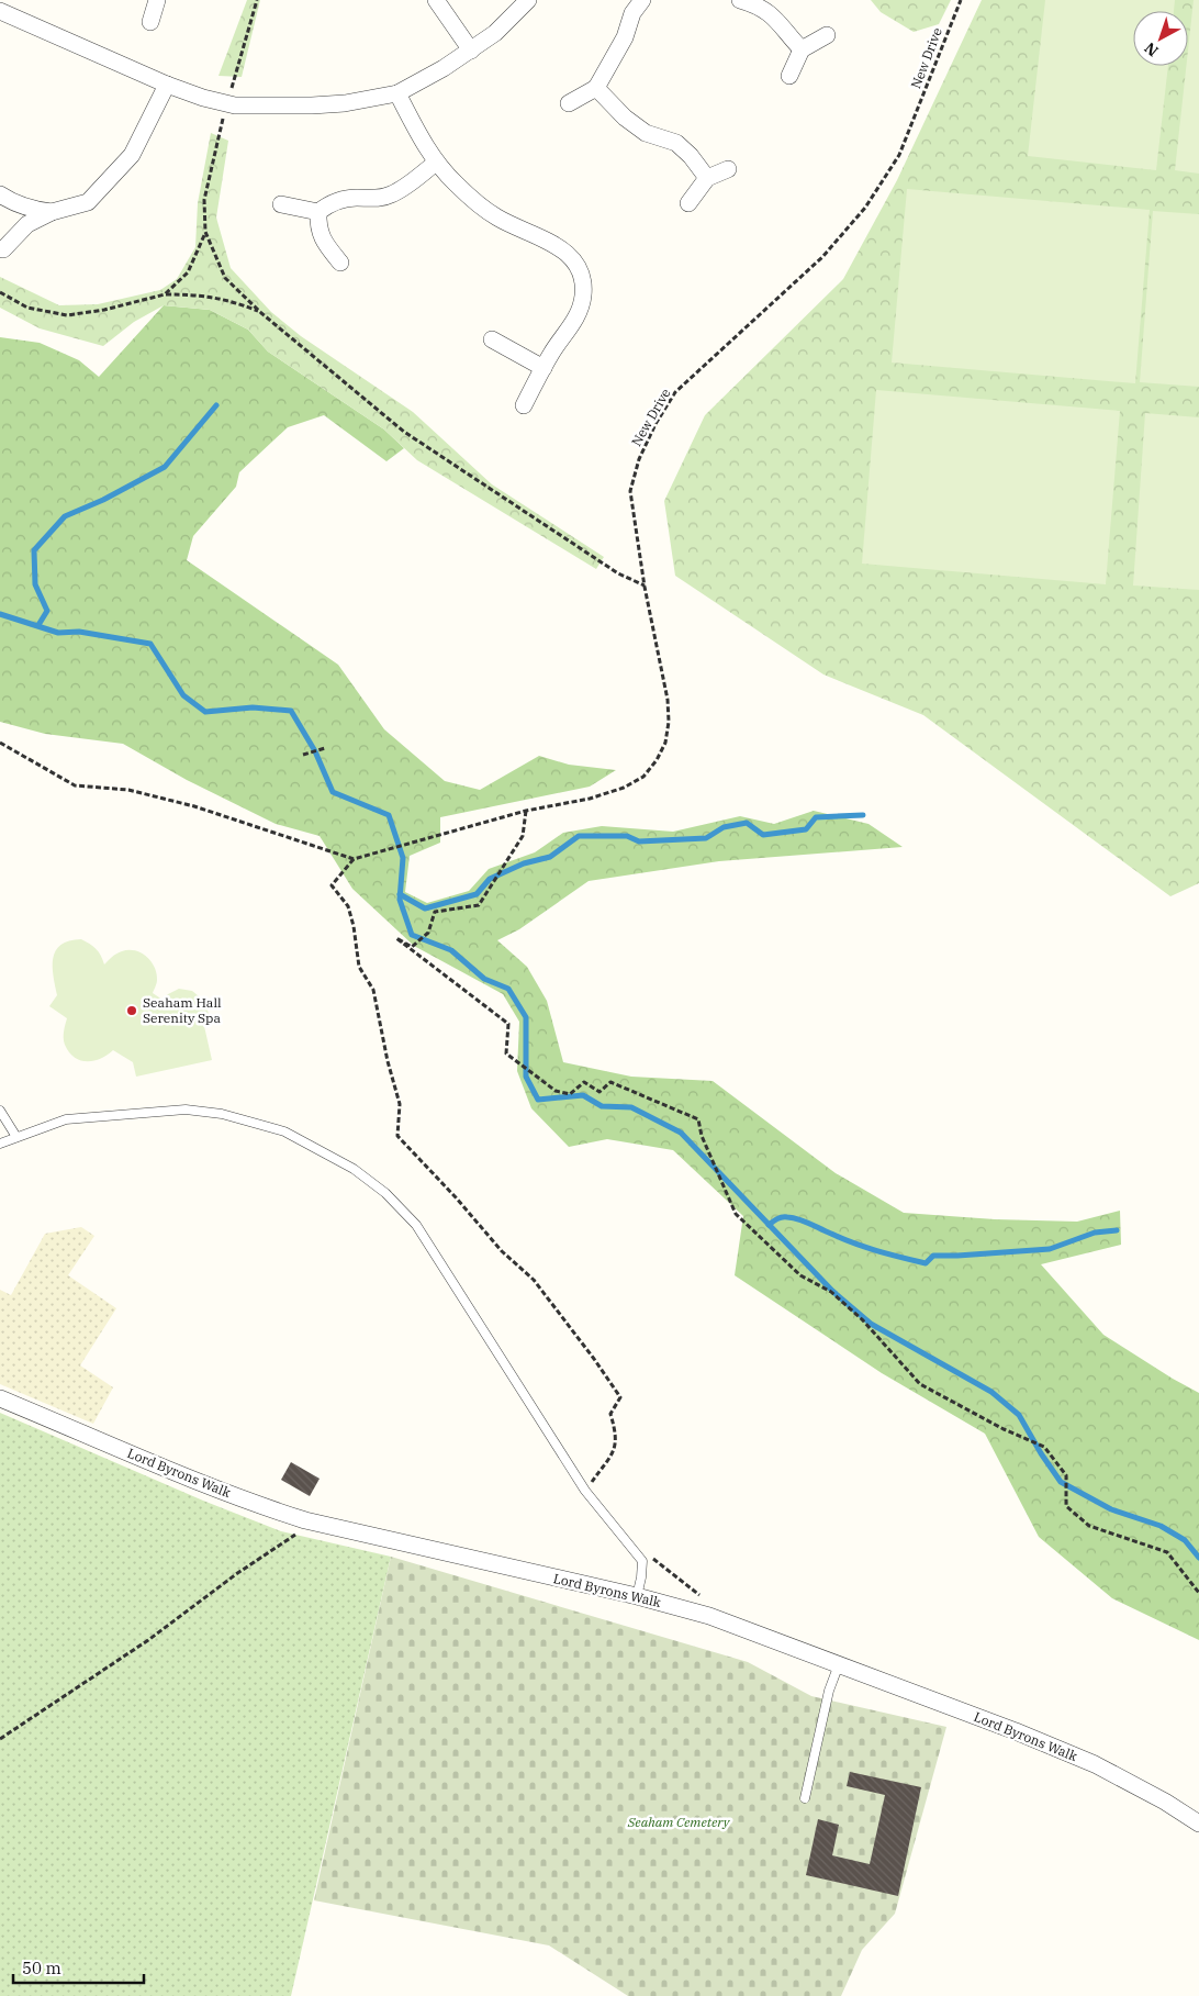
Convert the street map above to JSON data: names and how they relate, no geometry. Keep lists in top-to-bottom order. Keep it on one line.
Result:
{"streets":{"street":["Lord Byrons Walk"],"path":["New Drive"]},"parks":["Seaham Cemetery"],"places":["Seaham Hall Serenity Spa"],"scale_bar":"50 m","north":"bottom left"}
